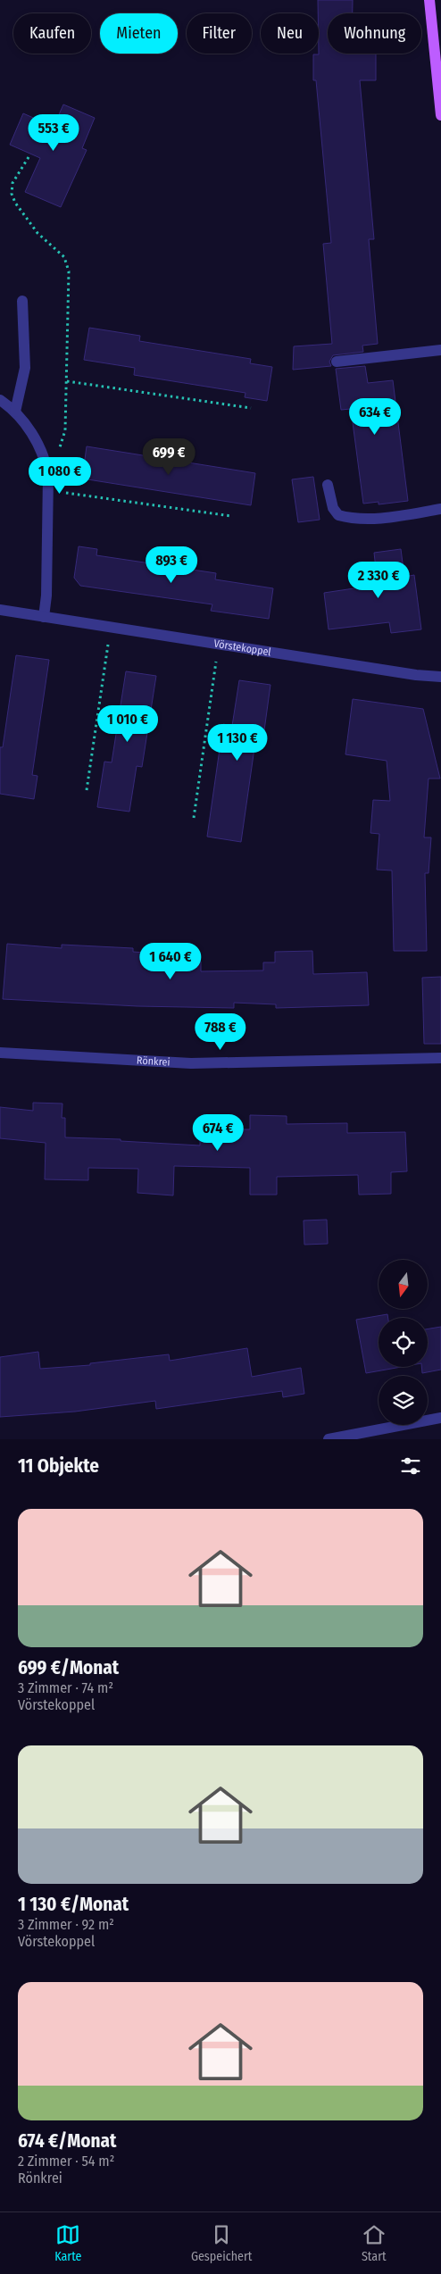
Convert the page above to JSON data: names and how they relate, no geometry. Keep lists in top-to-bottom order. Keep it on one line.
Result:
{"streets":{"street":["Vörstekoppel","Rönkrei"]},"north":"bottom","page":{"chip":["Kaufen","Mieten","Filter","Neu","Wohnung"],"price":["553 €","634 €","699 €","1 080 €","893 €","2 330 €","1 010 €","1 130 €","1 640 €","788 €","674 €"],"heading":"11 Objekte","list":[{"name":"699 €/Monat","note":"3 Zimmer · 74 m² · Vörstekoppel"},{"name":"1 130 €/Monat","note":"3 Zimmer · 92 m² · Vörstekoppel"},{"name":"674 €/Monat","note":"2 Zimmer · 54 m² · Rönkrei"}],"tabs":["Karte","Gespeichert","Start"]}}
